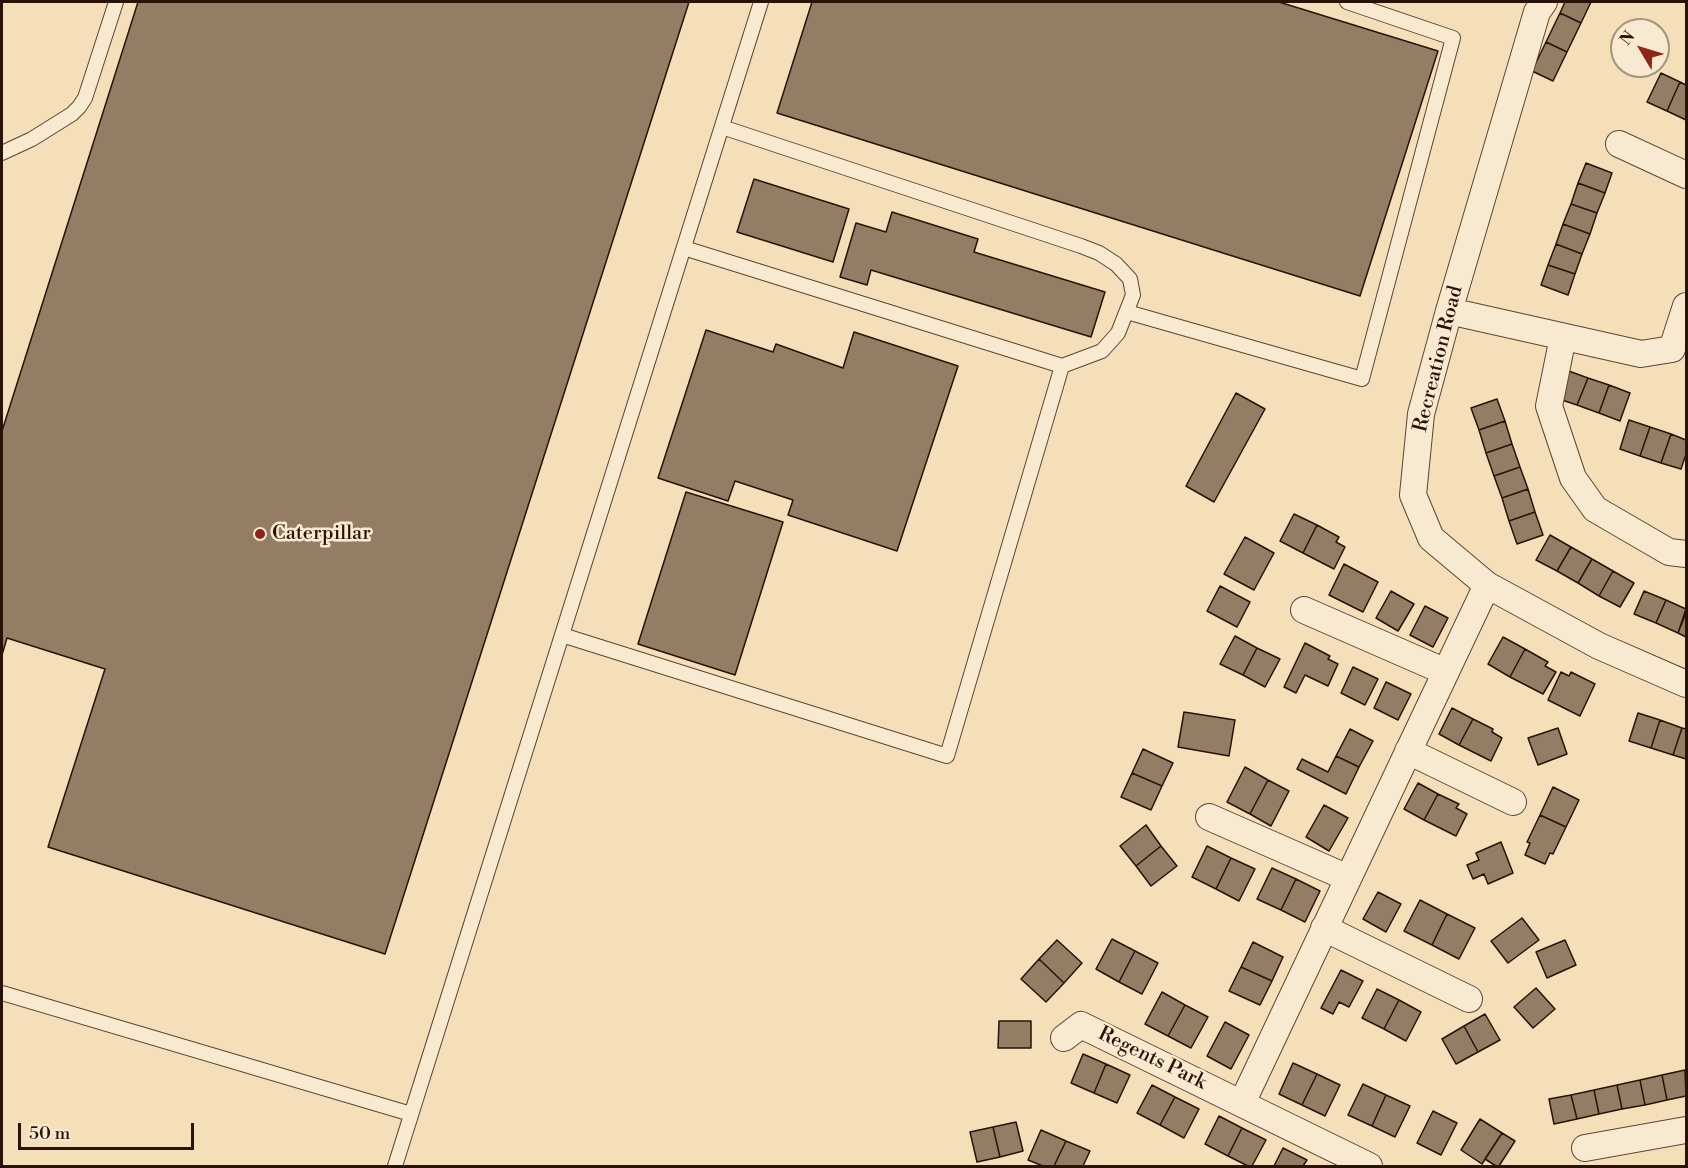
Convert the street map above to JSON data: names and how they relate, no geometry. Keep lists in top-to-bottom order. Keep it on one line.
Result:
{"streets":{"street":["Recreation Road","Regents Park"]},"places":["Caterpillar"],"scale_bar":"50 m","north":"top left"}
